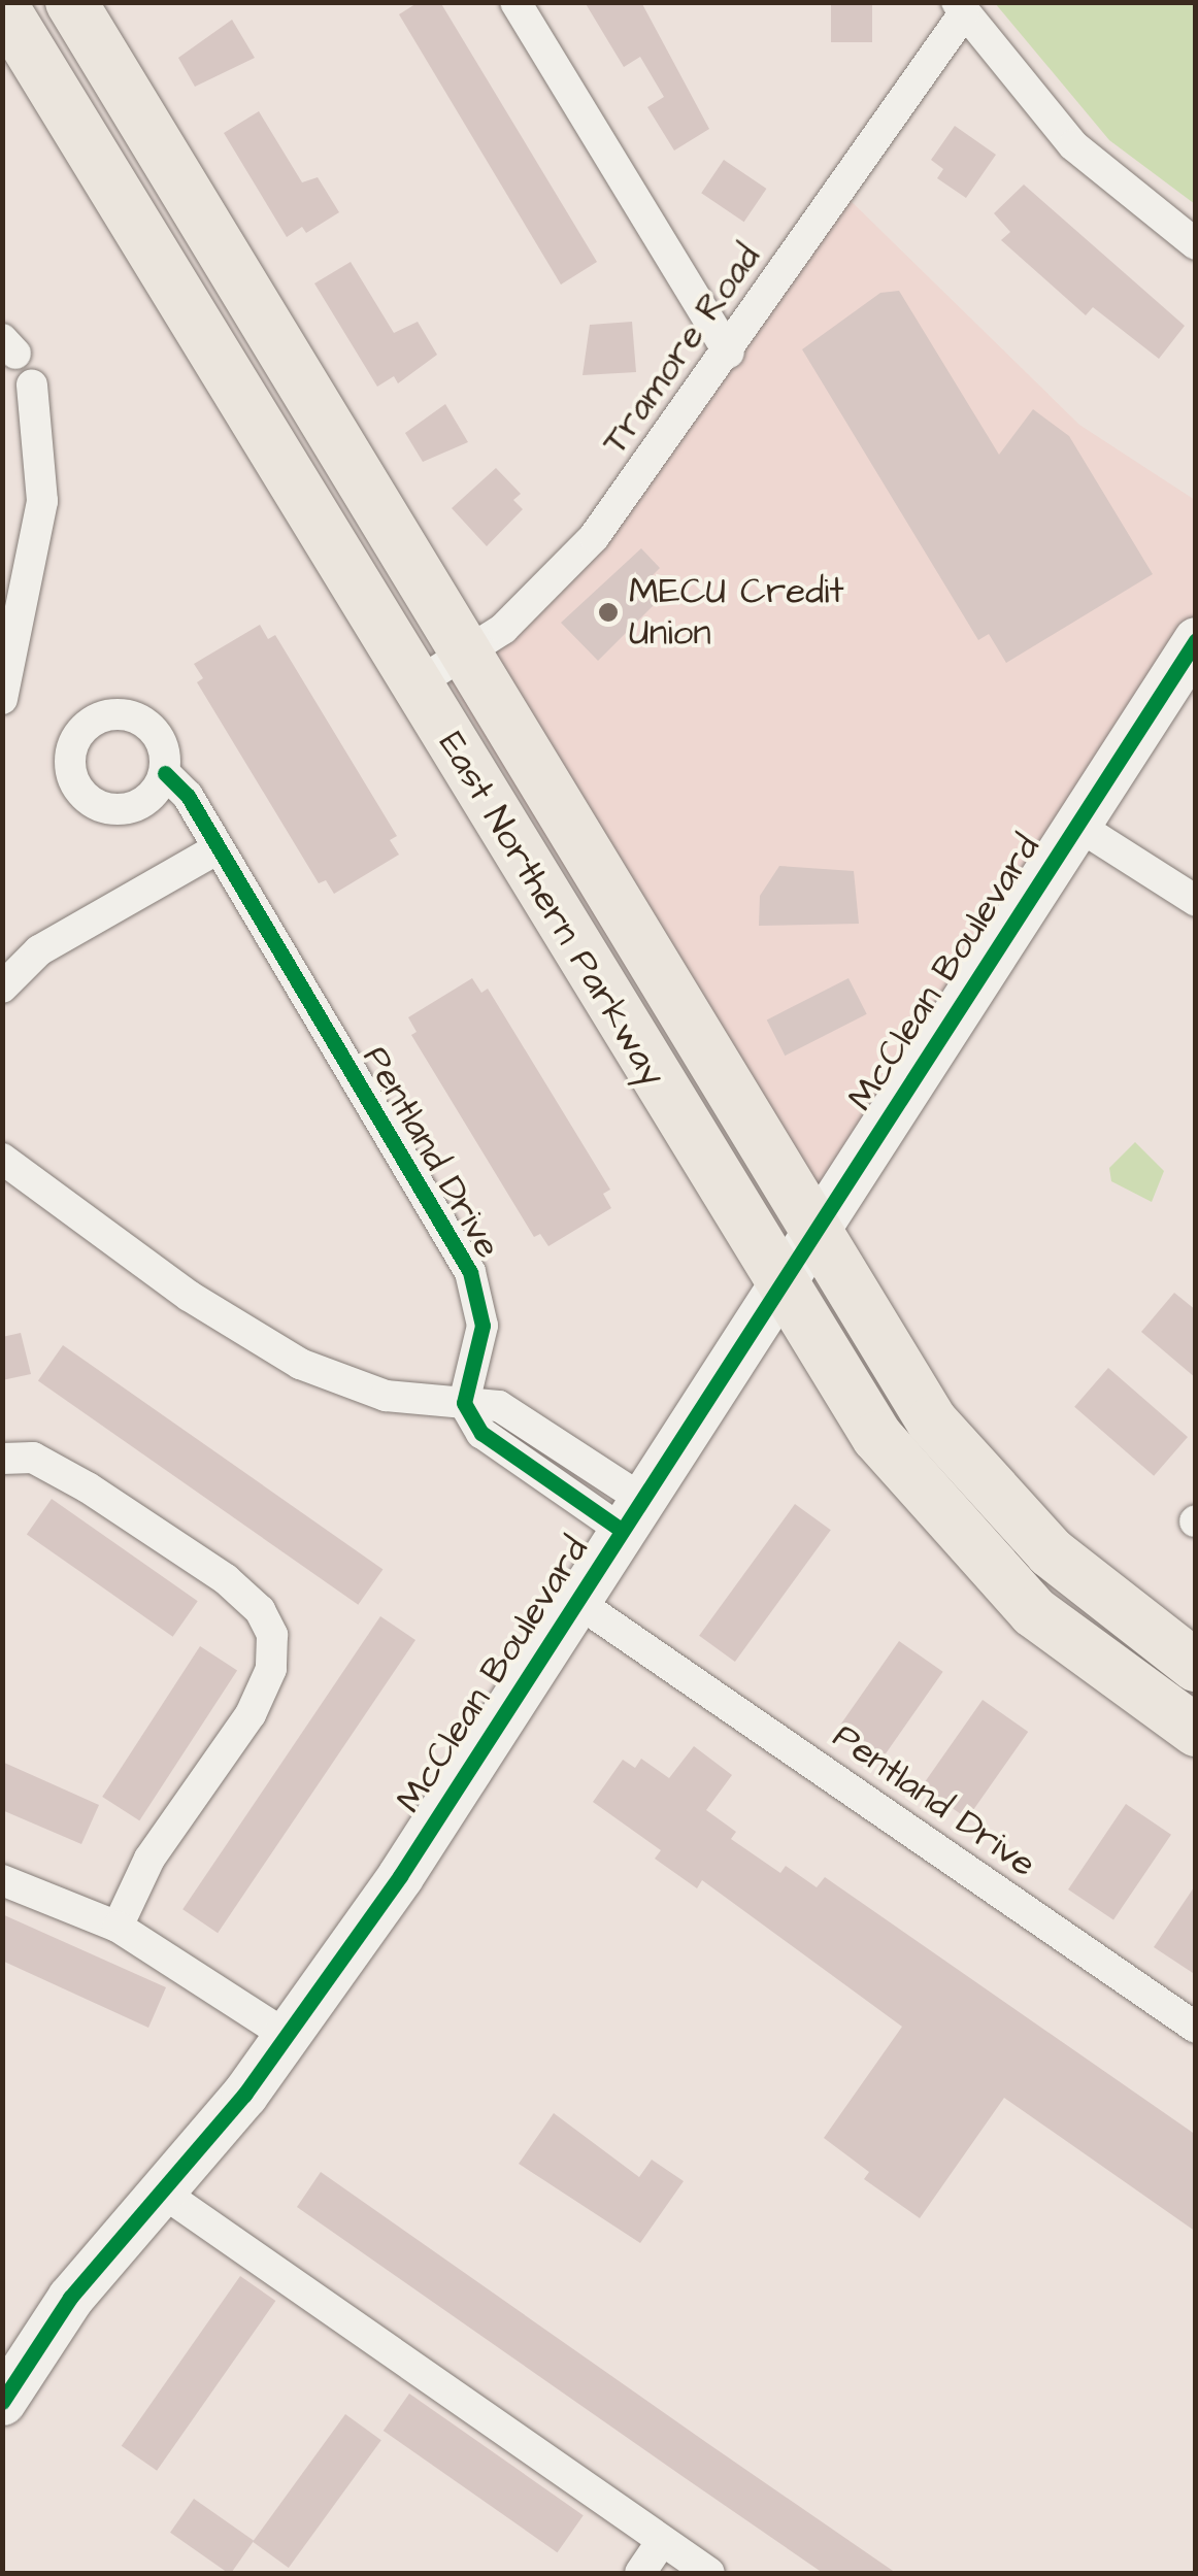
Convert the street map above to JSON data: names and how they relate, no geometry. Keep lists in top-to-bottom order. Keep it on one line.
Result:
{"streets":{"main road":["East Northern Parkway"],"street":["Tramore Road","McClean Boulevard","Pentland Drive"]},"crossings":[["Tramore Road","East Northern Parkway"],["East Northern Parkway","McClean Boulevard"],["McClean Boulevard","Pentland Drive"]],"places":["MECU Credit Union"]}
